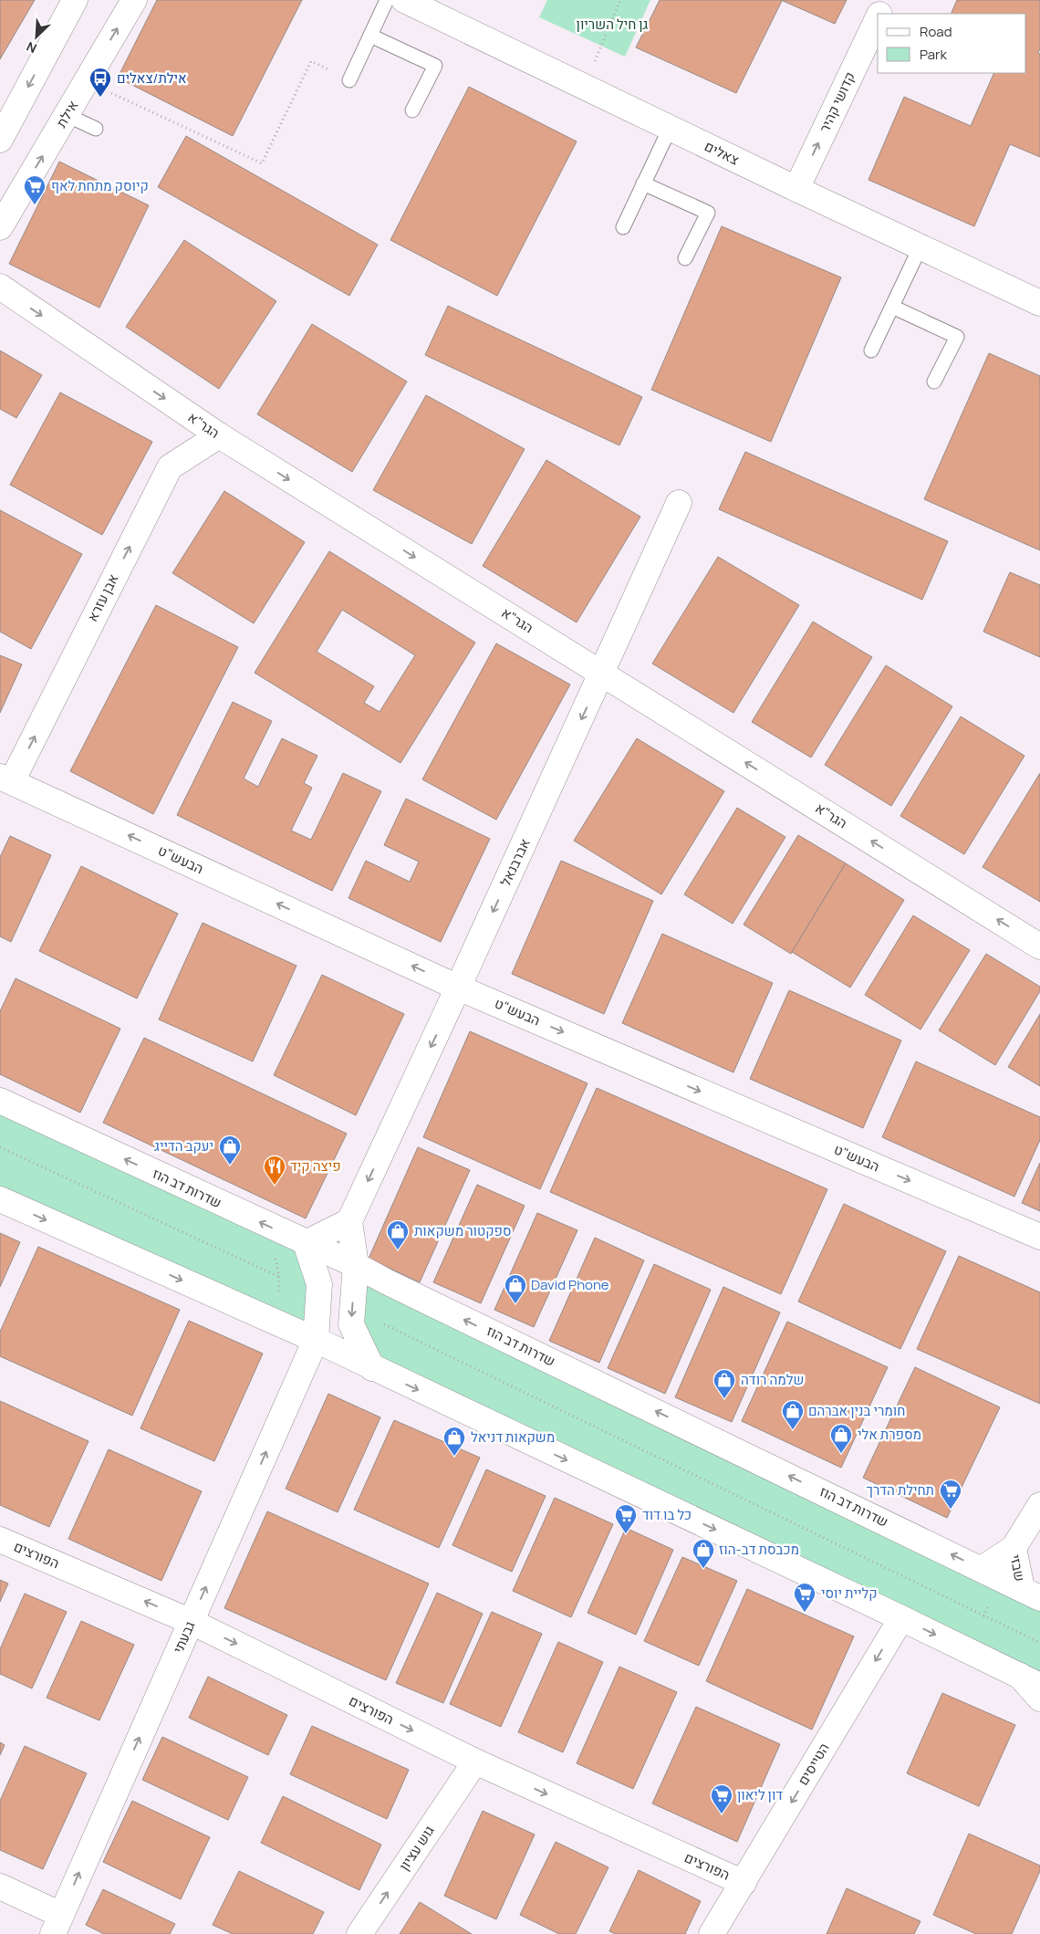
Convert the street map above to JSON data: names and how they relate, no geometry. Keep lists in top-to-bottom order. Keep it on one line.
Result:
{"streets":{"main road":["קדושי קהיר","אילת","צאלים","הגר\"א","אבן עזרא","הבעש\"ט","אברבנאל","שדרות דב הוז","הפורצים","שבזי","גבעתי","הטייסים","גוש עציון"]},"crossings":[["קדושי קהיר","צאלים"],["הגר\"א","אבן עזרא"],["הגר\"א","אברבנאל"],["אבן עזרא","הבעש\"ט"],["הבעש\"ט","אברבנאל"],["שדרות דב הוז","שבזי"],["הפורצים","גבעתי"],["הפורצים","הטייסים"],["הפורצים","גוש עציון"]],"one_way":["קדושי קהיר","אבן עזרא","אברבנאל","גבעתי","הטייסים","גוש עציון"],"parks":["גן חיל השריון"],"places":{"bus stop":["אילת/צאלים"],"supermarket":["קיוסק מתחת לאף","תחילת הדרך","כל בו דוד","קליית יוסי","דון ליאון"],"shop":["יעקב הדייג","ספקטור משקאות","David Phone","שלמה רודה","חומרי בנין אברהם","מספרת אלי","משקאות דניאל","מכבסת דב-הוז"],"restaurant":["פיצה קיד"]},"legend":["Road","Park"],"north":"bottom left"}
